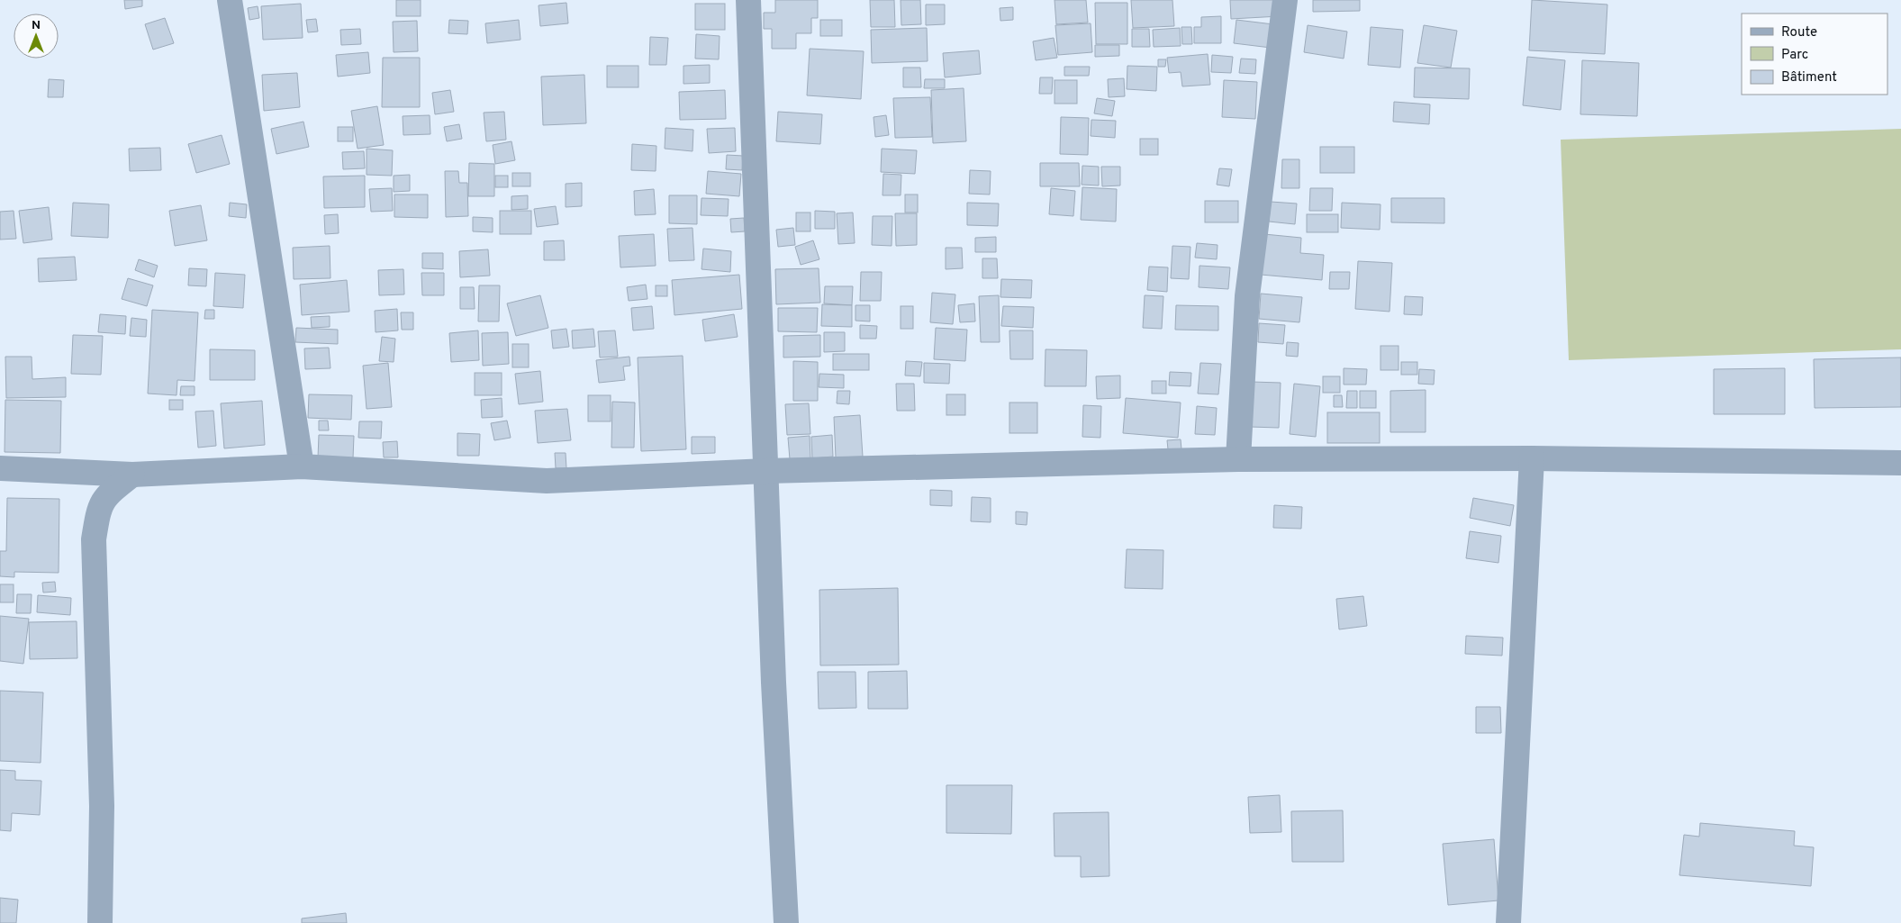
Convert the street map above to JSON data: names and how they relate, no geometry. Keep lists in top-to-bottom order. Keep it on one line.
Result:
{"legend":["Route","Parc","Bâtiment"],"north":"top"}
